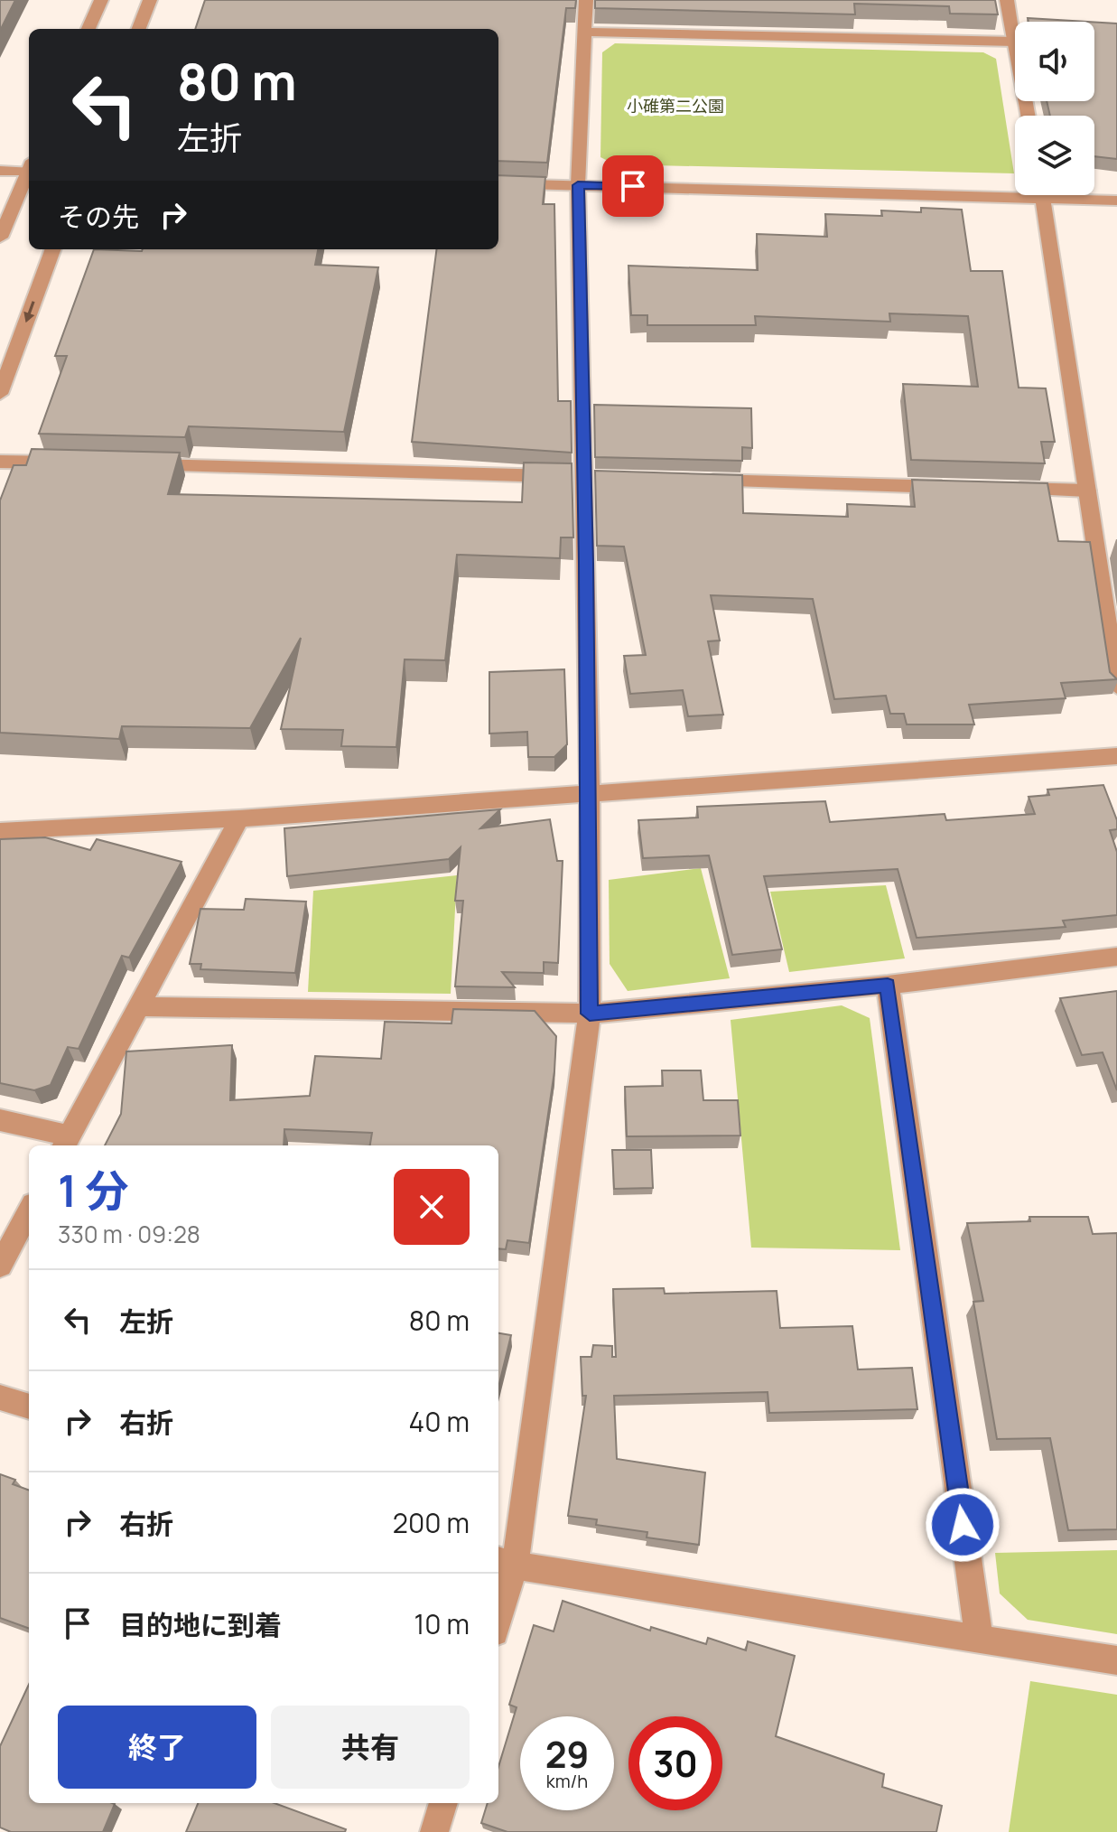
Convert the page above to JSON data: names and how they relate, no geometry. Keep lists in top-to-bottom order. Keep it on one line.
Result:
{"parks":["小碓第二公園"],"page":{"turn":["80 m","左折"],"then":"その先","heading":["1 分","330 m · 09:28"],"list":[{"name":"左折","value":"80 m"},{"name":"右折","value":"40 m"},{"name":"右折","value":"200 m"},{"name":"目的地に到着","value":"10 m"}],"buttons":["終了","共有"],"speed":"29 km/h","limit":"30"}}
